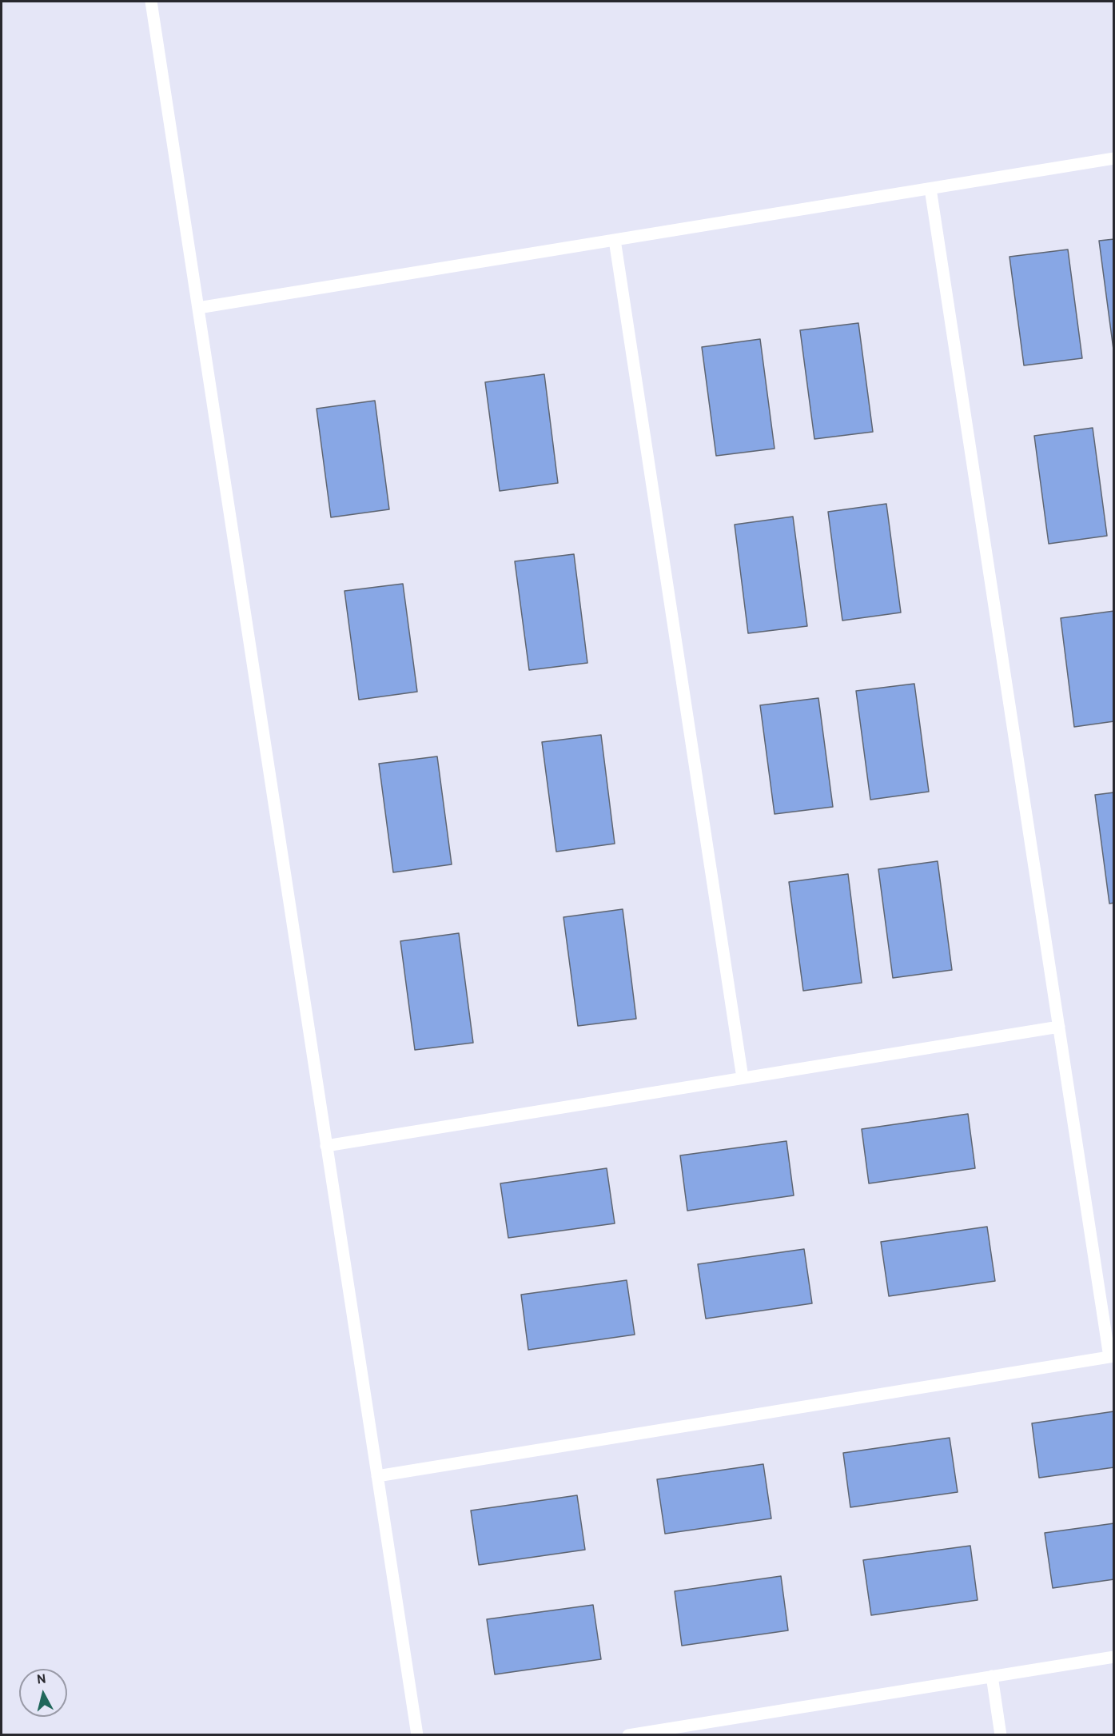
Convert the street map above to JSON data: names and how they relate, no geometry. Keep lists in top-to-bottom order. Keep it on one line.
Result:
{"north":"top"}
